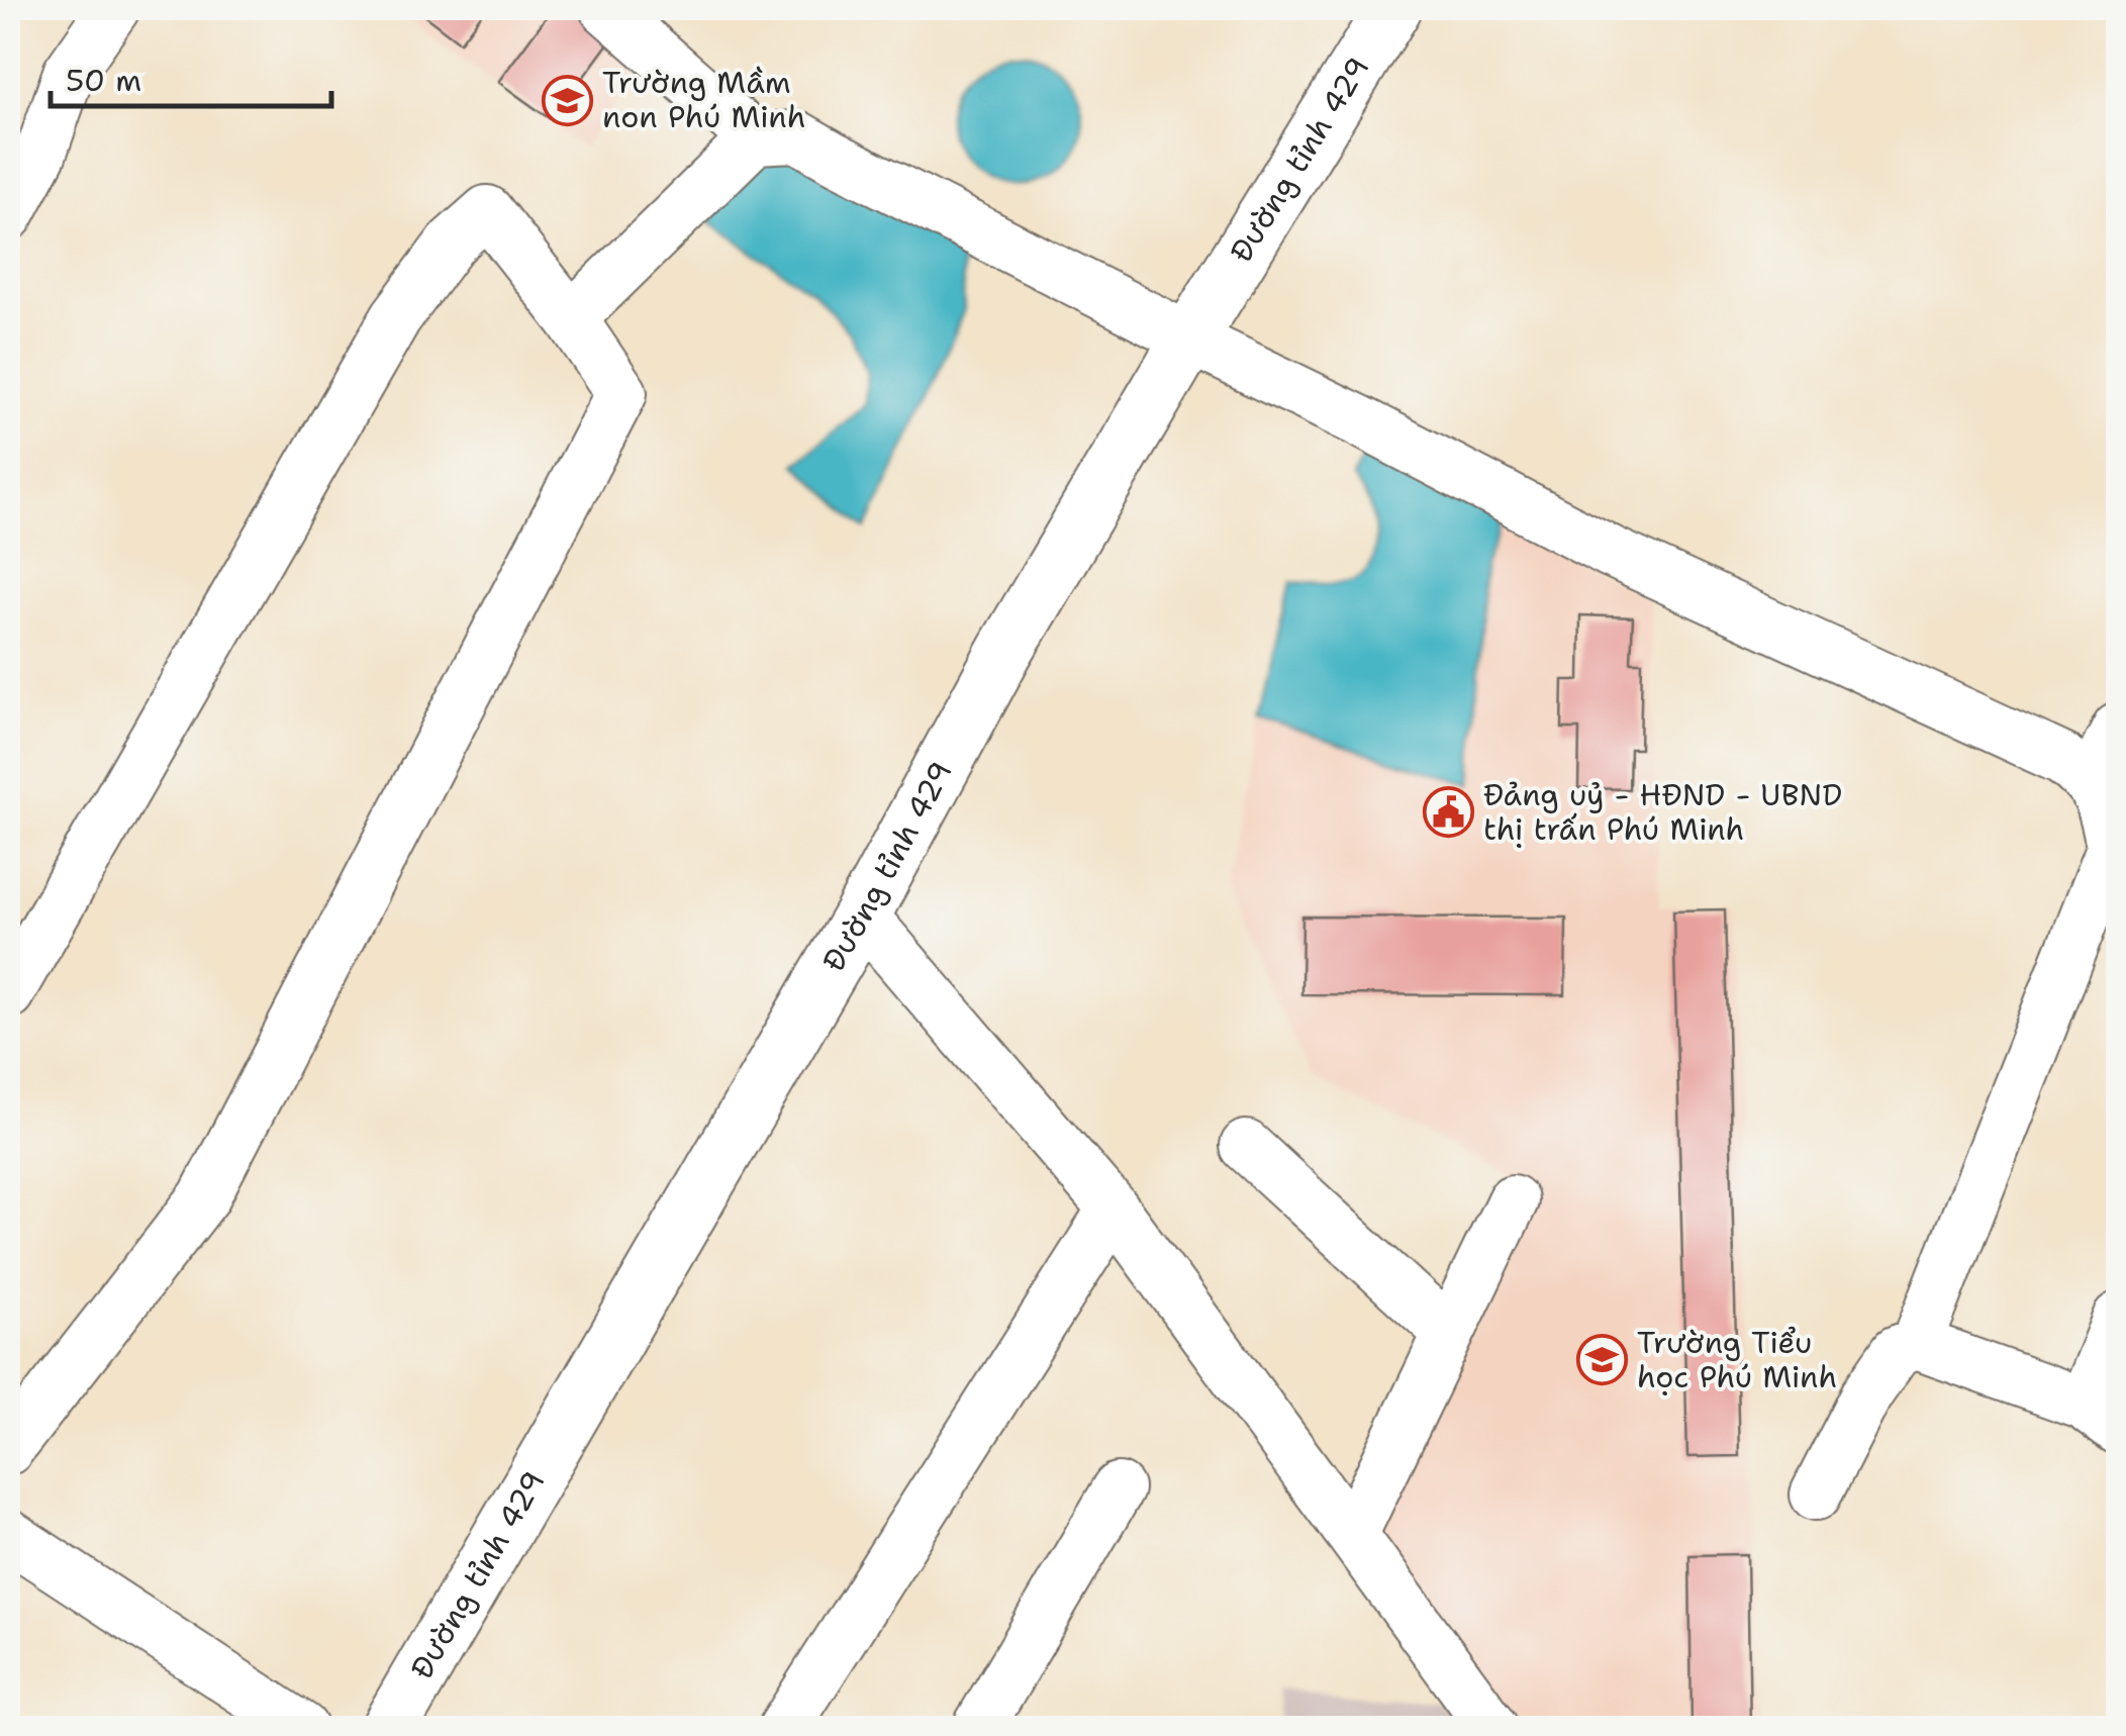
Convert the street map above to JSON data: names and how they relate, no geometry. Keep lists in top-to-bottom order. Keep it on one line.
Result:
{"streets":{"main road":["Đường tỉnh 429"]},"places":{"school or university":["Trường Mầm non Phú Minh","Trường Tiểu học Phú Minh"],"public building":["Đảng uỷ - HĐND - UBND thị trấn Phú Minh"]},"scale_bar":"50 m"}
